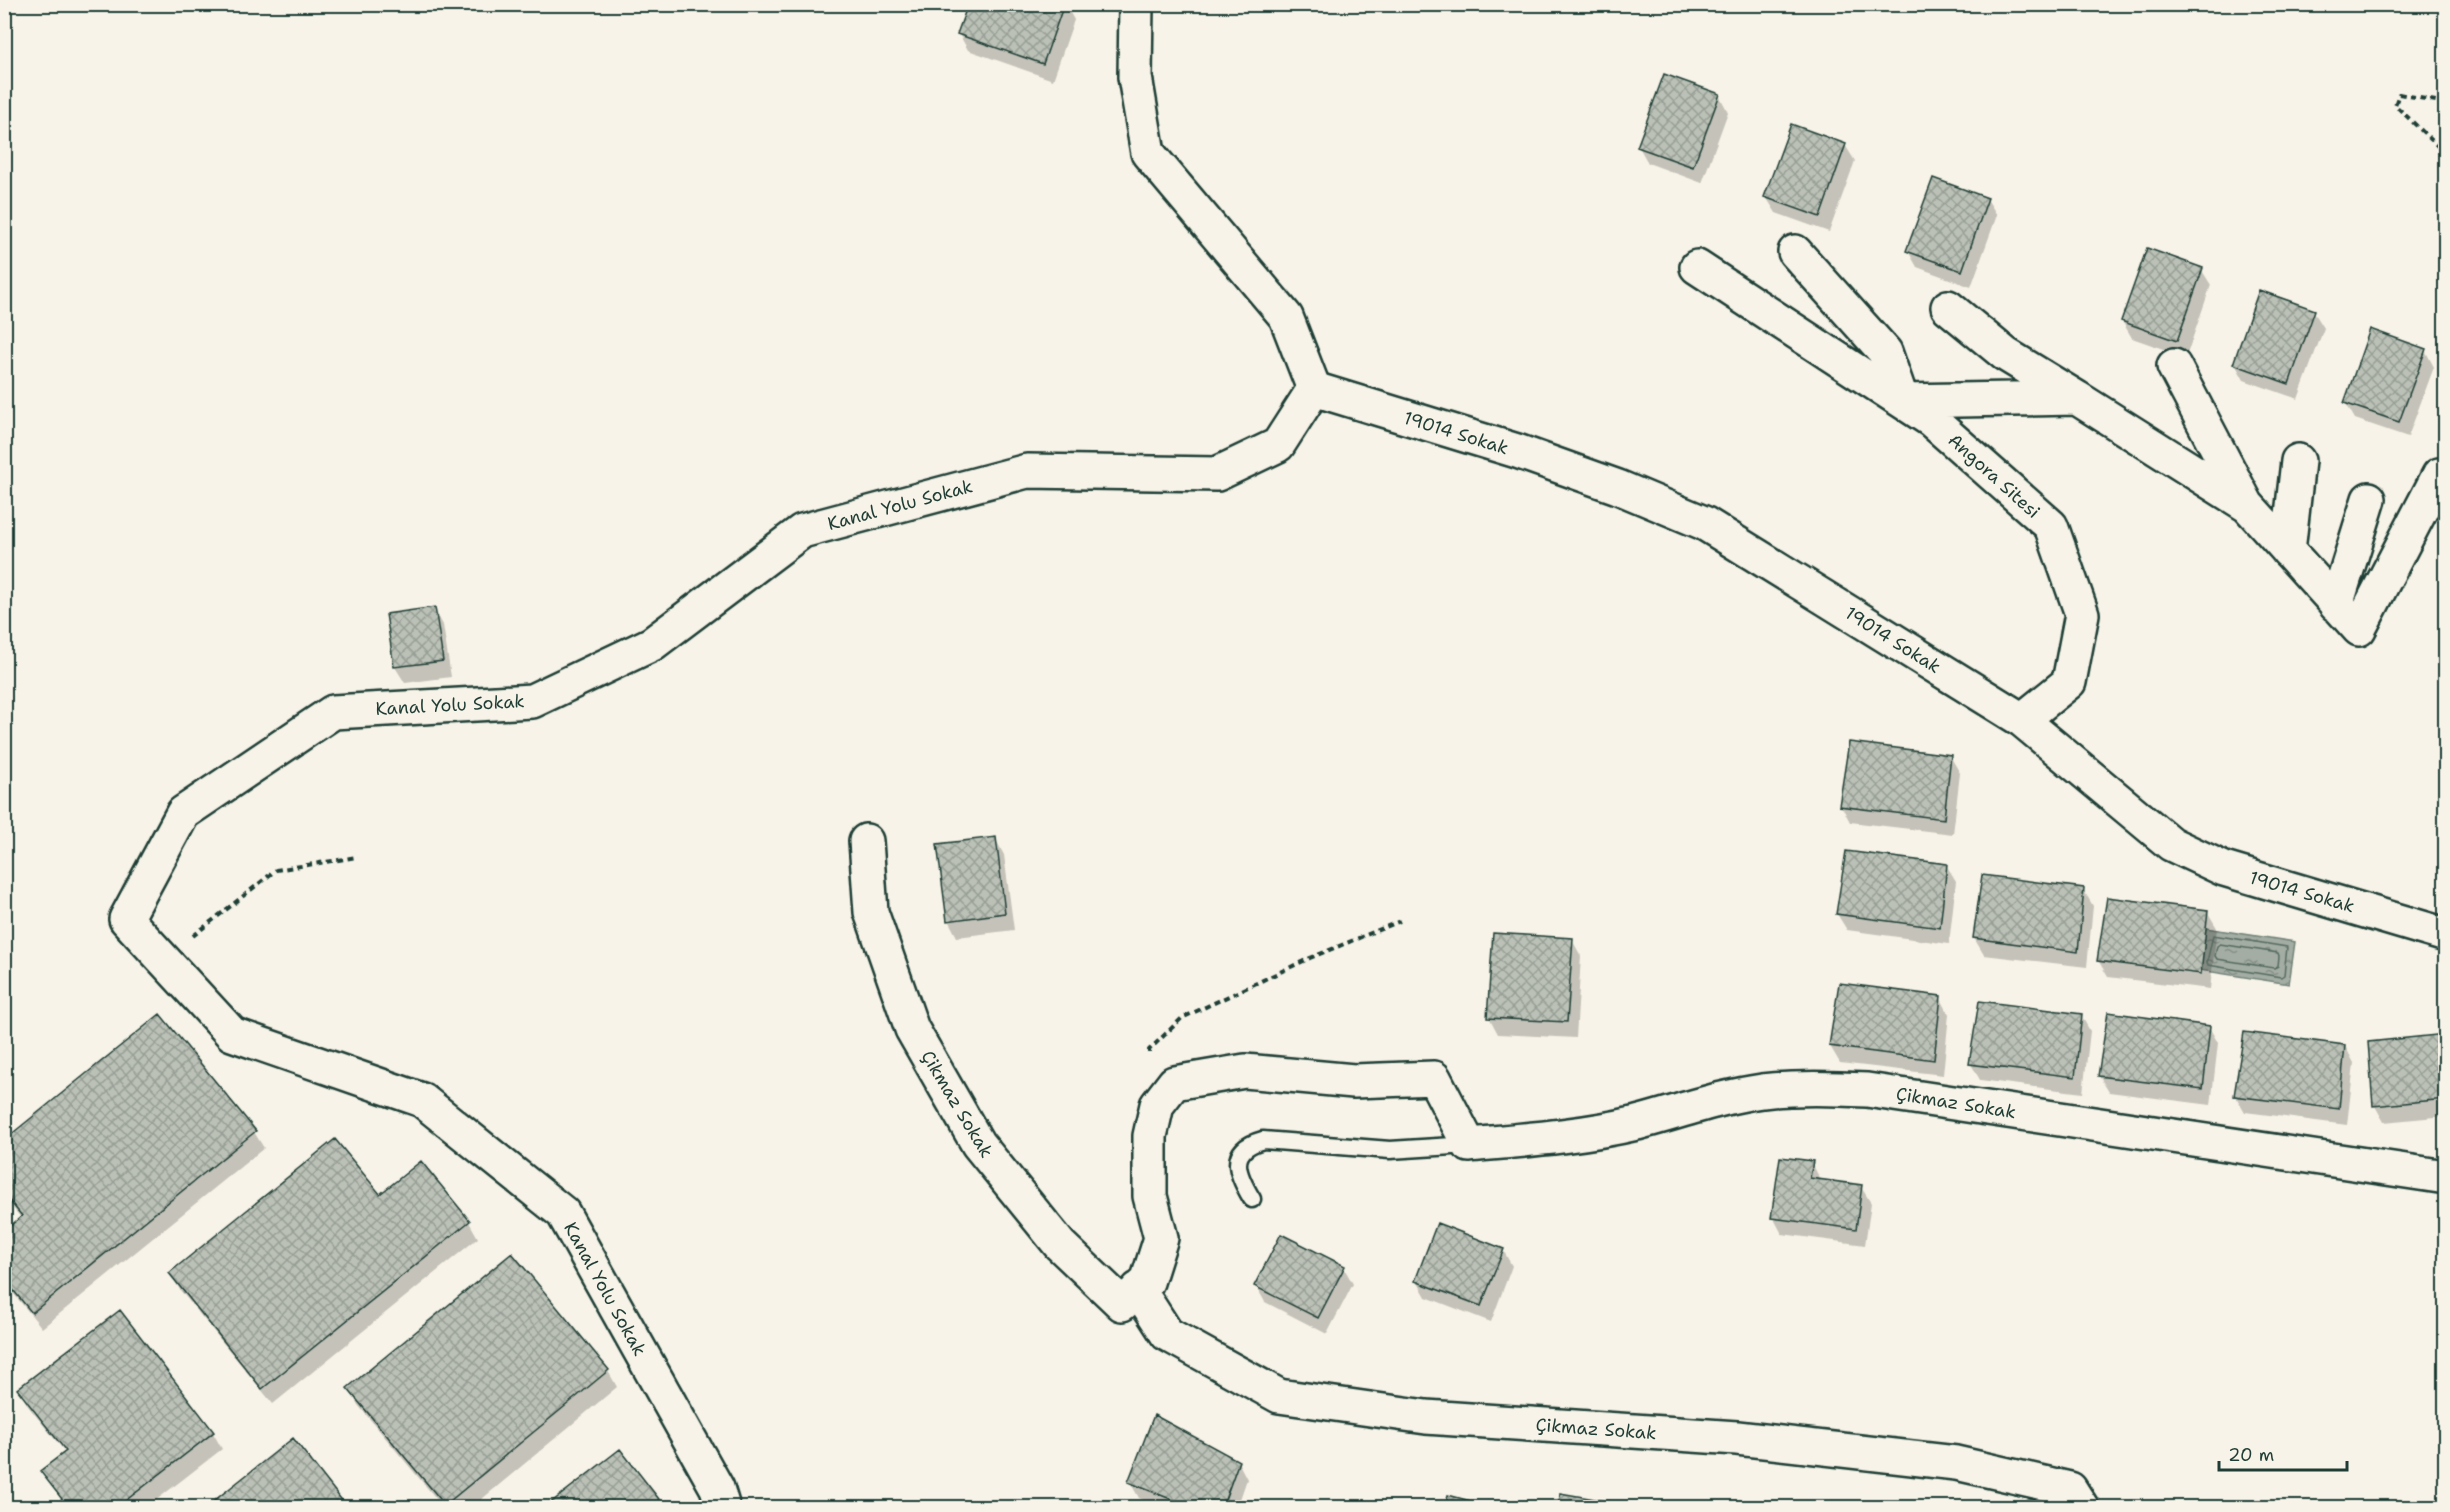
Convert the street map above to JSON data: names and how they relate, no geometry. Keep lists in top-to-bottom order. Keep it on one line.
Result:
{"streets":{"street":["19014 Sokak","Angora Sitesi","Kanal Yolu Sokak","Çikmaz Sokak"]},"crossings":[["19014 Sokak","Angora Sitesi"],["19014 Sokak","Kanal Yolu Sokak"]],"scale_bar":"20 m"}
